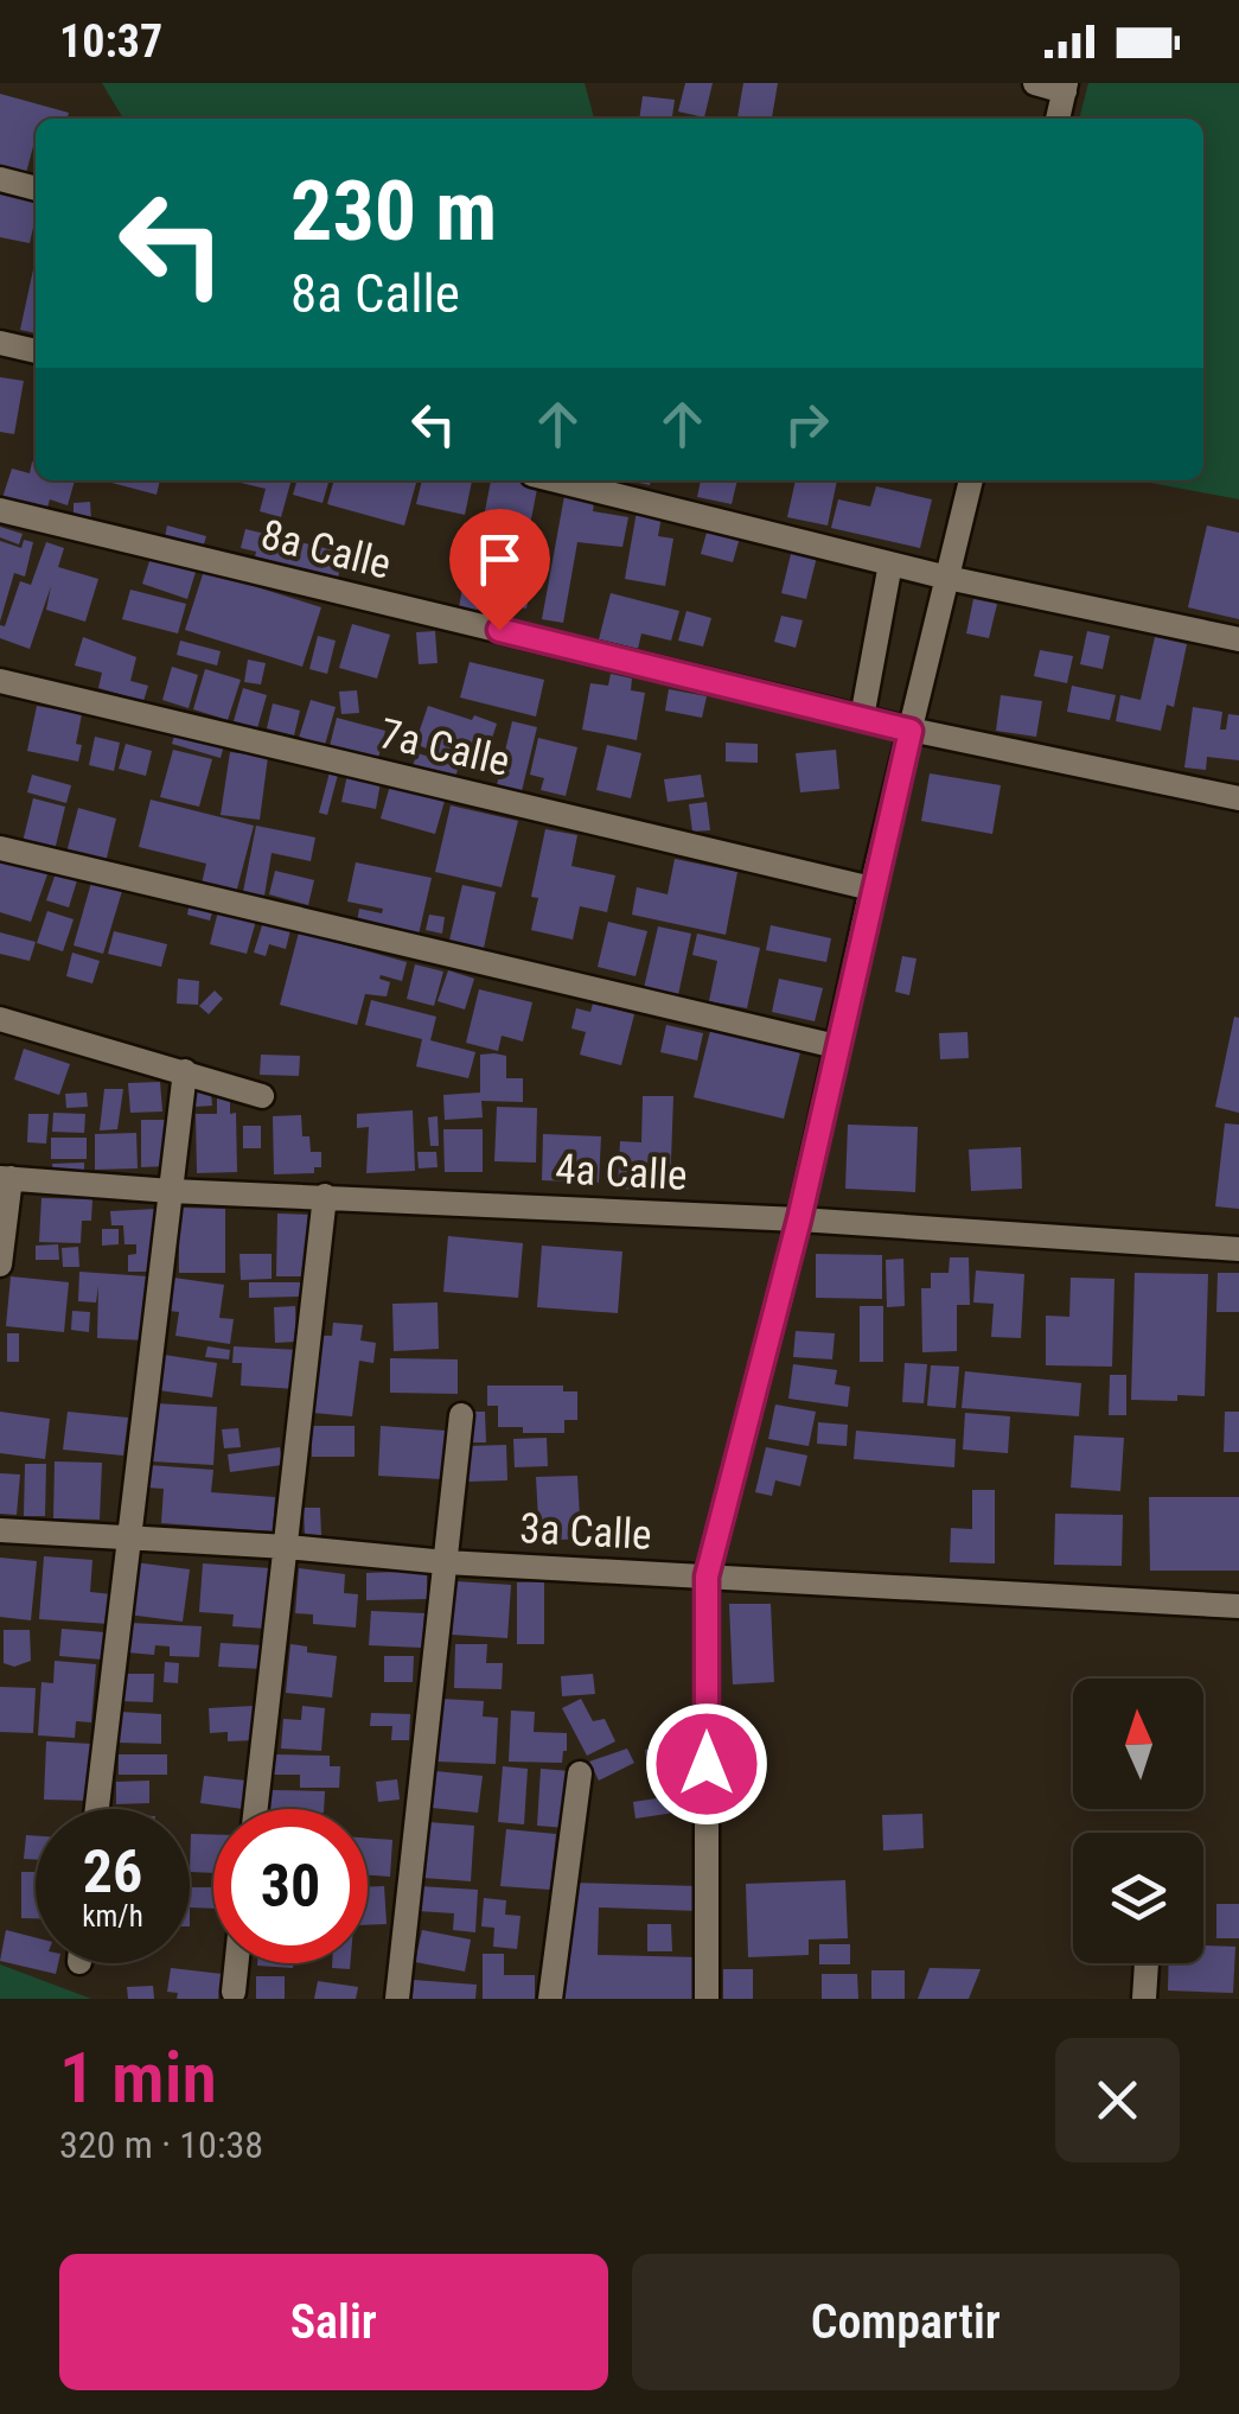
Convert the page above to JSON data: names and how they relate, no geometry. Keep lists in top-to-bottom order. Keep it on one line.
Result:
{"streets":{"street":["8a Calle","7a Calle","4a Calle","3a Calle"]},"north":"top","page":{"status":"10:37","turn":["230 m","8a Calle"],"speed":"26 km/h","limit":"30","heading":["1 min","320 m · 10:38"],"buttons":["Salir","Compartir"]}}
